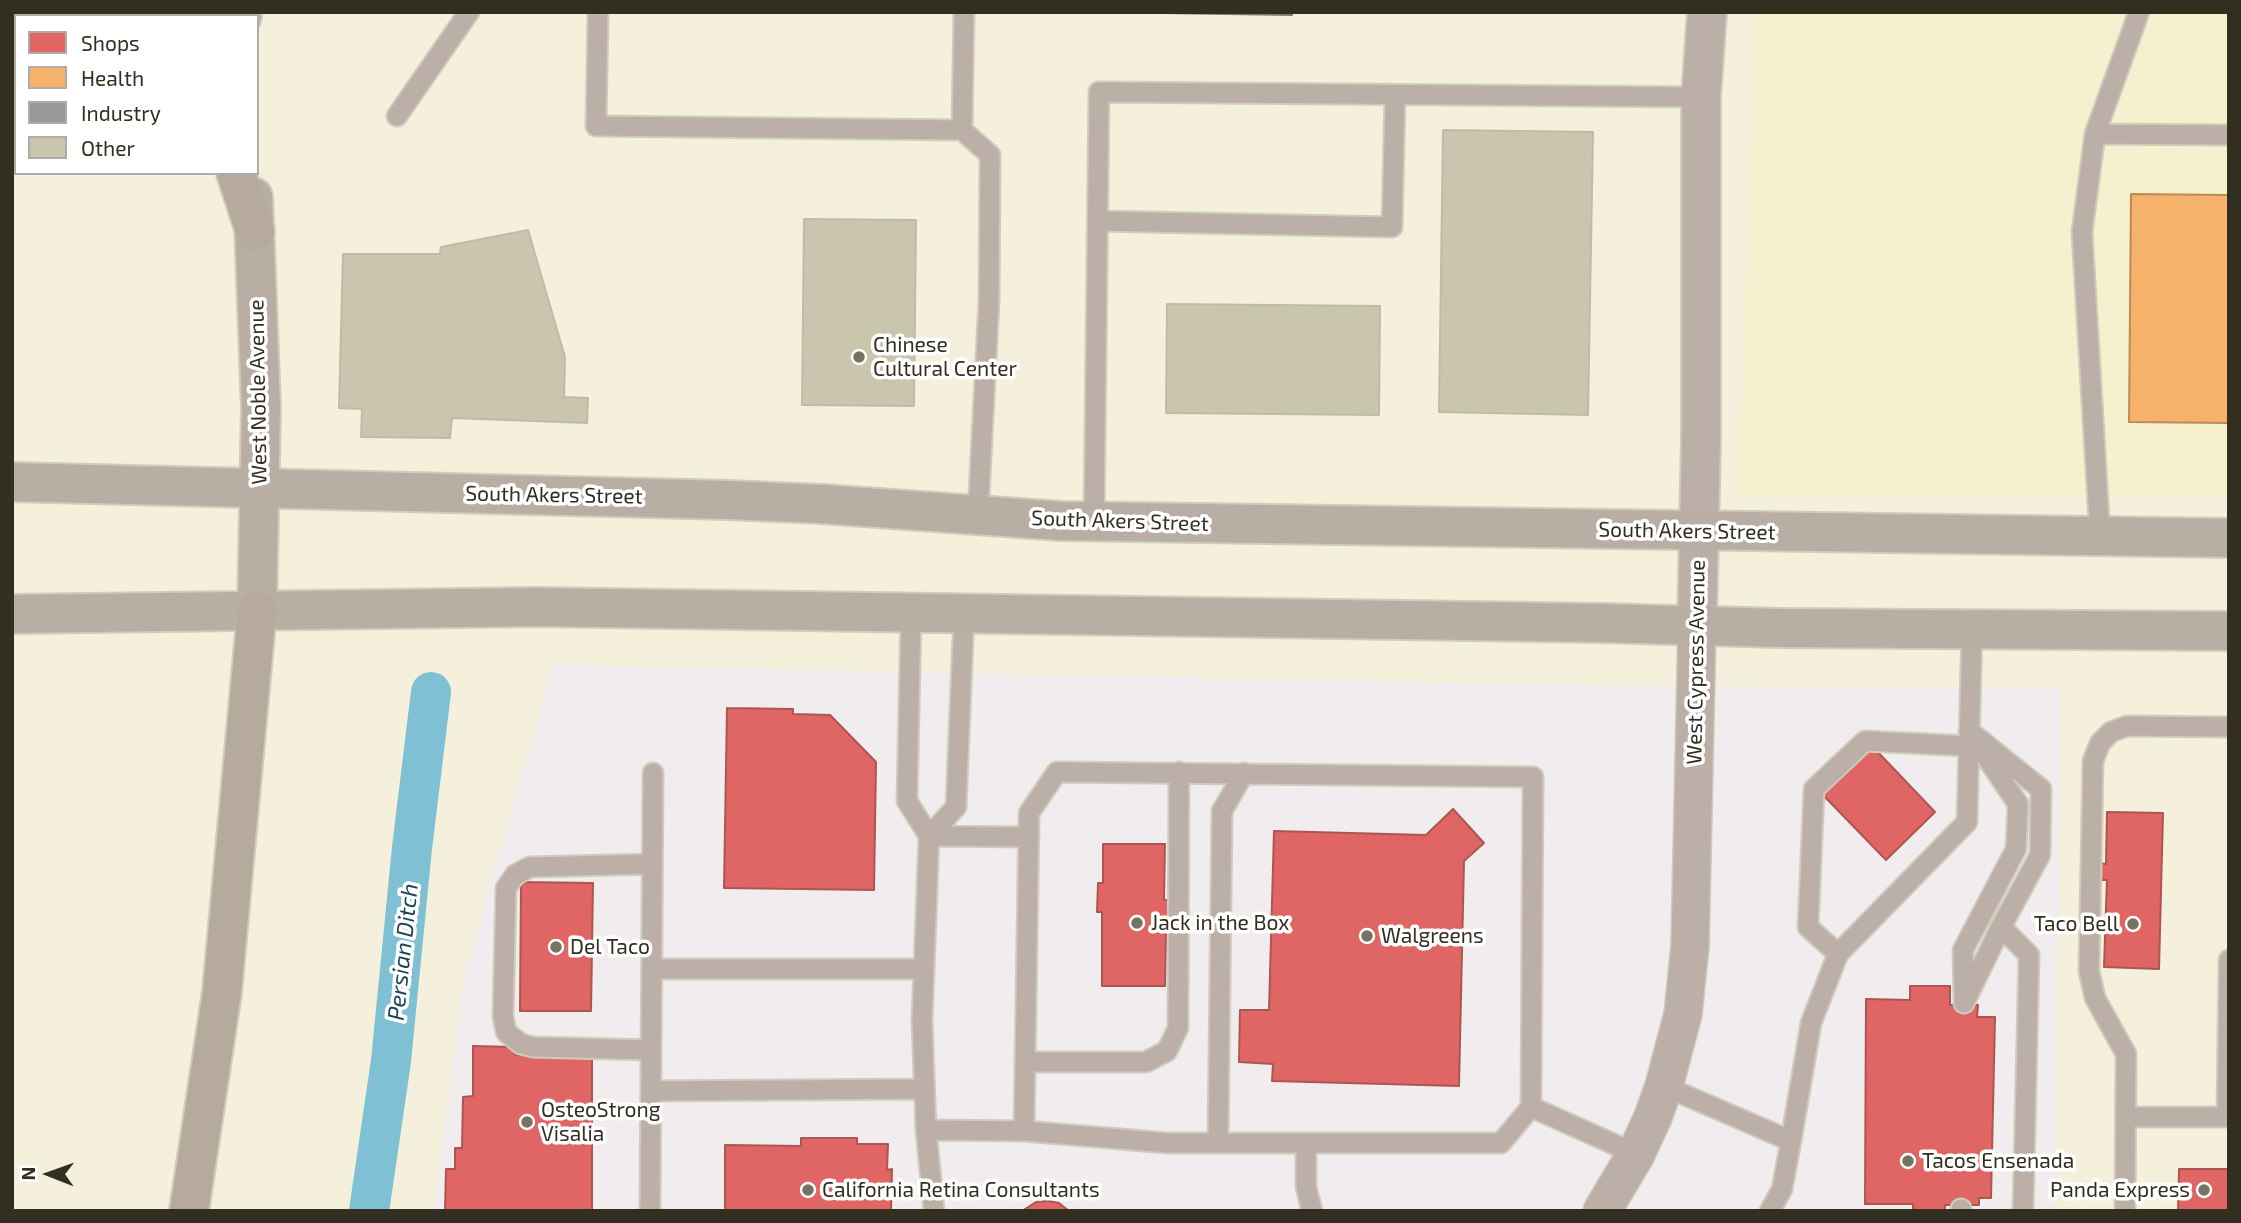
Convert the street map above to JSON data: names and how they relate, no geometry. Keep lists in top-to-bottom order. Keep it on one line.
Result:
{"streets":{"main road":["West Noble Avenue","South Akers Street"],"street":["West Cypress Avenue"]},"crossings":[["West Noble Avenue","South Akers Street"],["South Akers Street","West Cypress Avenue"]],"water":["Persian Ditch"],"places":["Chinese Cultural Center","Jack in the Box","Taco Bell","Walgreens","Del Taco","OsteoStrong Visalia","Tacos Ensenada","California Retina Consultants","Panda Express"],"legend":["Shops","Health","Industry","Other"],"north":"left"}
